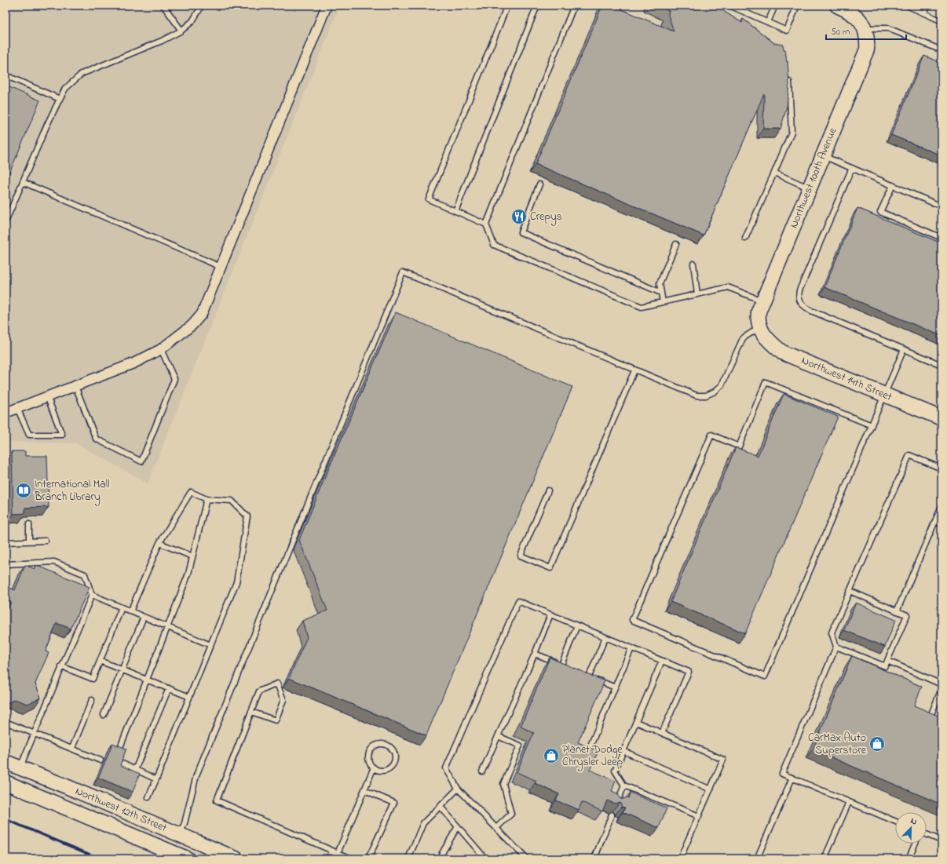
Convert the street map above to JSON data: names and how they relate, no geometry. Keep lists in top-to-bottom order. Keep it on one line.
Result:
{"streets":{"street":["Northwest 100th Avenue","Northwest 14th Street","Northwest 12th Street"]},"crossings":[["Northwest 100th Avenue","Northwest 14th Street"]],"places":{"restaurant":["Crepys"],"library":["International Mall Branch Library"],"shop":["CarMax Auto Superstore","Planet Dodge Chrysler Jeep"]},"scale_bar":"50 m","north":"top right"}
